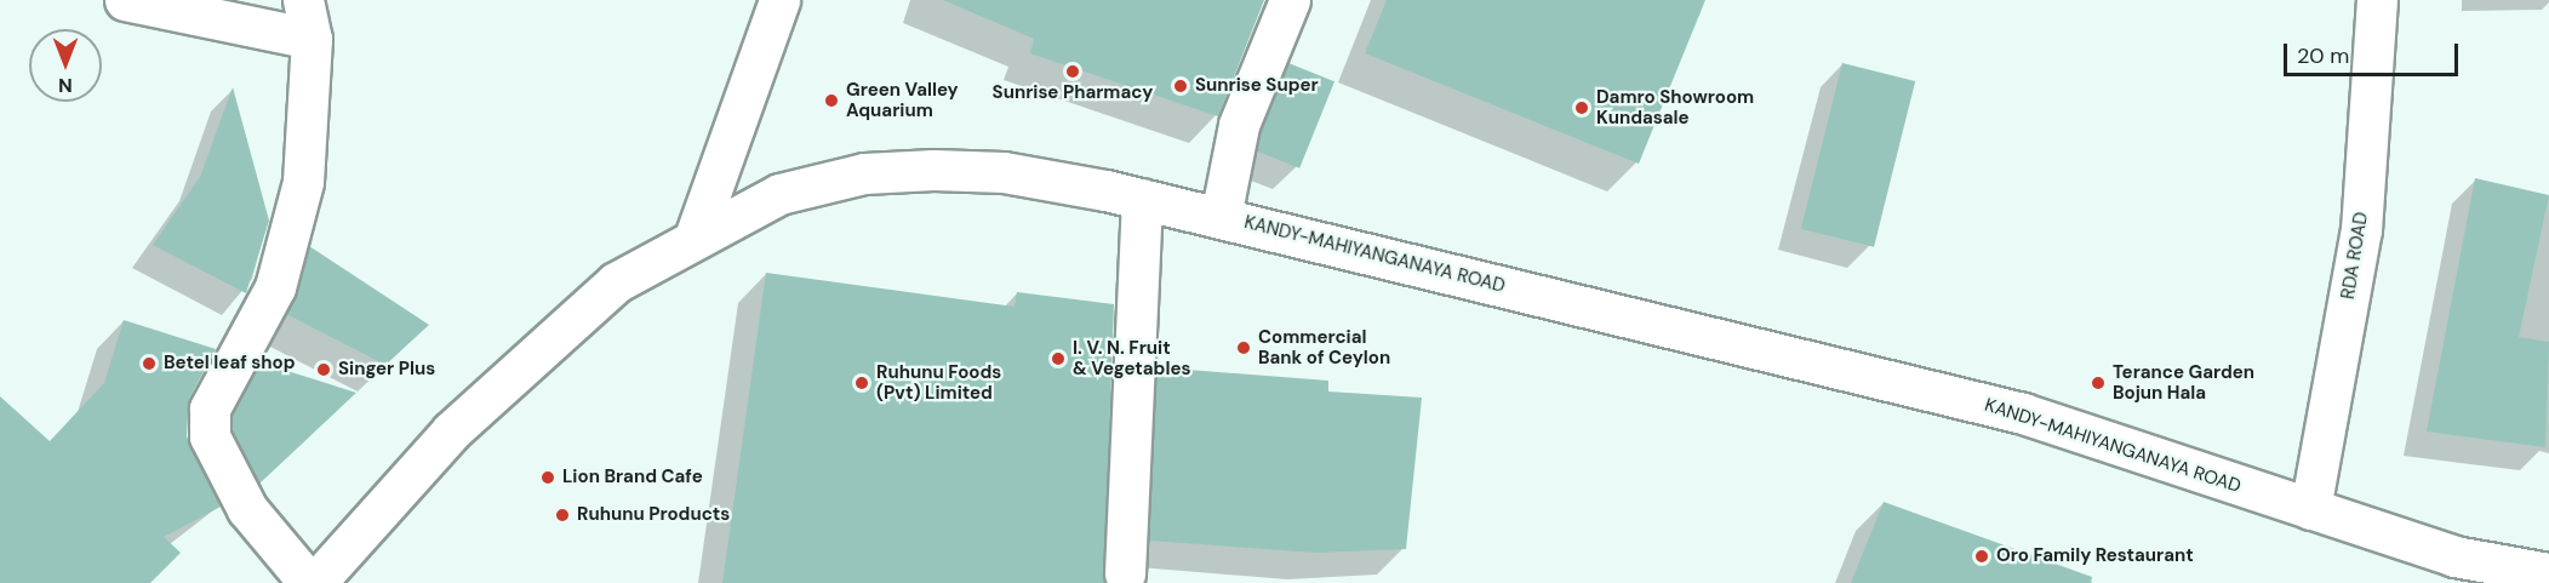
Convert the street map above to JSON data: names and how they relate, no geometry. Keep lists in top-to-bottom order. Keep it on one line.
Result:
{"streets":{"main road":["KANDY-MAHIYANGANAYA ROAD","RDA ROAD"]},"crossings":[["KANDY-MAHIYANGANAYA ROAD","RDA ROAD"]],"places":["Sunrise Pharmacy","Sunrise Super","Green Valley Aquarium","Damro Showroom Kundasale","Commercial Bank of Ceylon","I. V. N. Fruit & Vegetables","Betel leaf shop","Singer Plus","Ruhunu Foods (Pvt) Limited","Terance Garden Bojun Hala","Lion Brand Cafe","Ruhunu Products","Oro Family Restaurant"],"scale_bar":"20 m","north":"bottom"}
